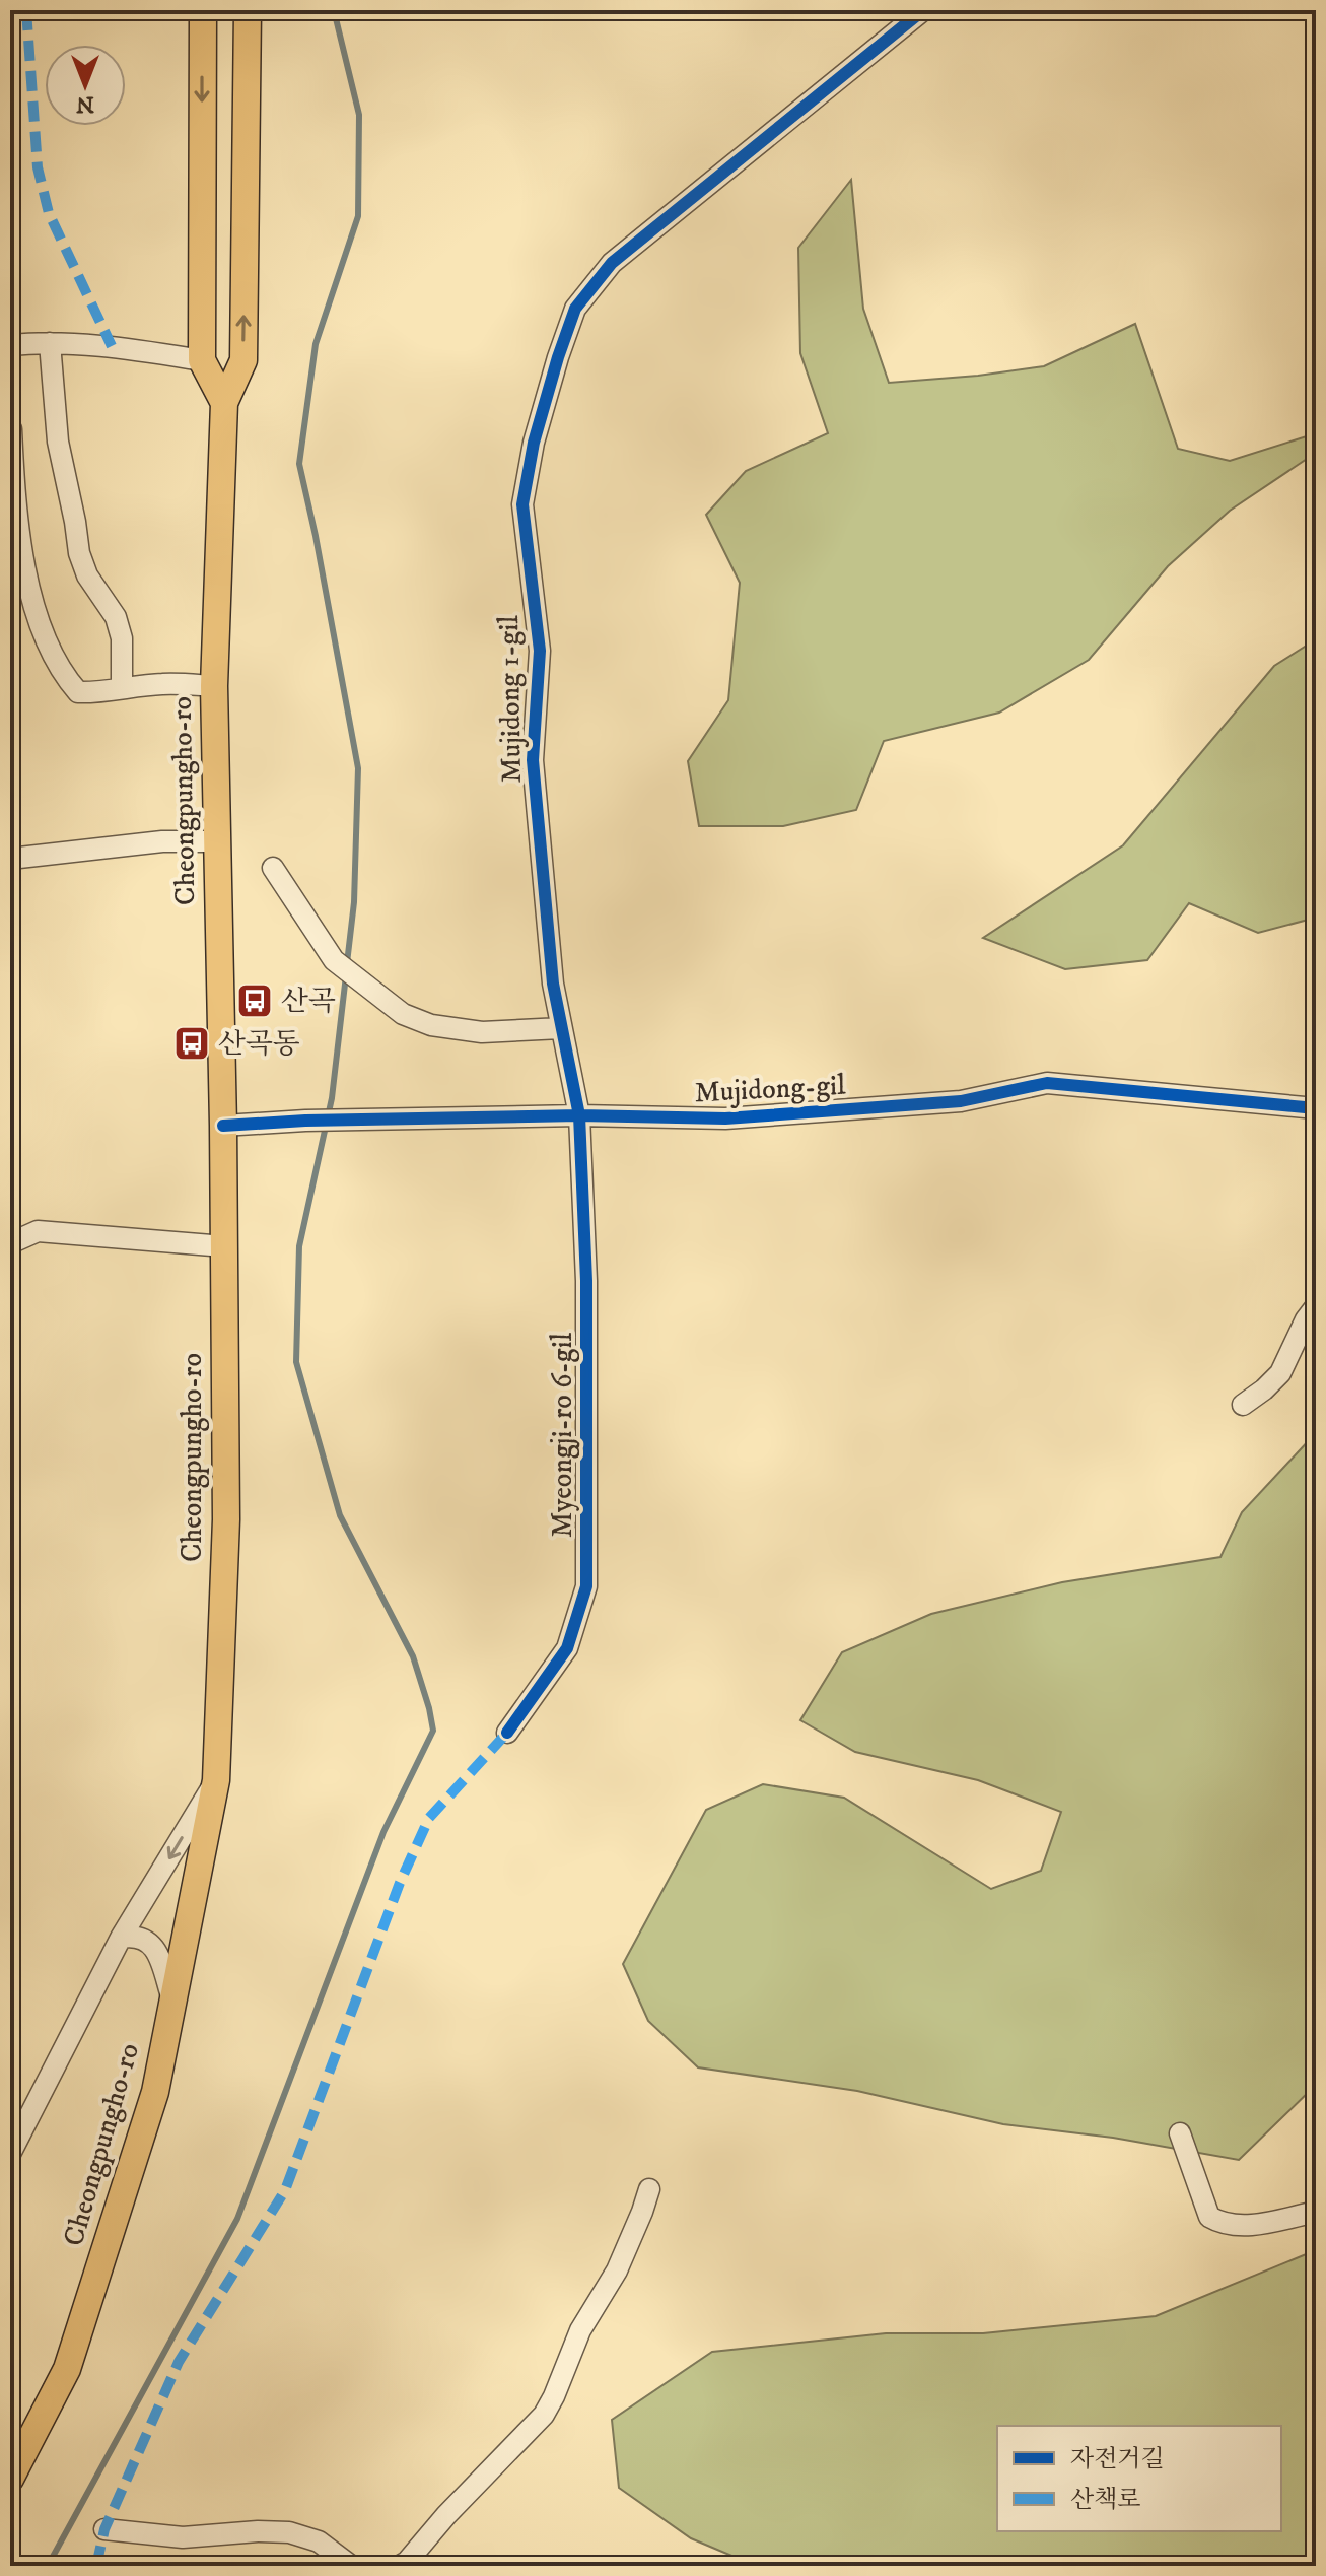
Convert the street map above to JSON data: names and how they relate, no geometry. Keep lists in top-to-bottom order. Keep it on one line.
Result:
{"streets":{"main road":["Cheongpungho-ro"],"street":["Mujidong 1-gil","Mujidong-gil","Myeongji-ro 6-gil"]},"crossings":[["Mujidong 1-gil","Mujidong-gil"],["Mujidong 1-gil","Myeongji-ro 6-gil"],["Cheongpungho-ro","Mujidong-gil"],["Mujidong-gil","Myeongji-ro 6-gil"]],"places":{"bus stop":["산곡","산곡동"]},"legend":["자전거길","산책로"],"north":"bottom"}
